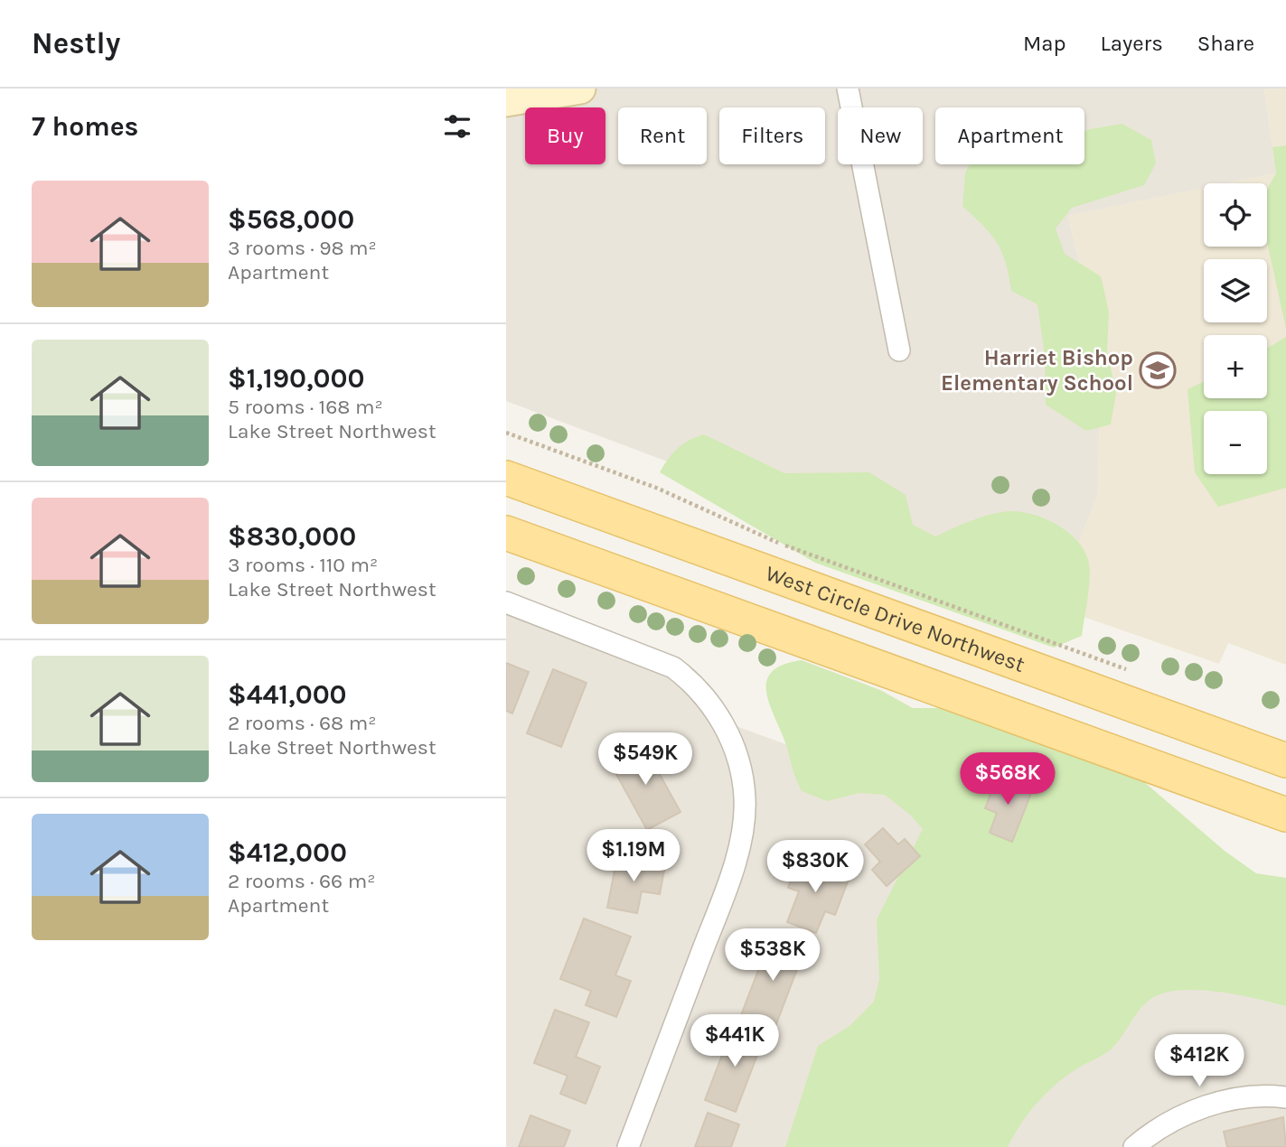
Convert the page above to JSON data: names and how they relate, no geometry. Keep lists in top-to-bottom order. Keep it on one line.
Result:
{"streets":{"main road":["West Circle Drive Northwest"]},"places":{"school or university":["Harriet Bishop Elementary School"]},"page":{"header":"Nestly","nav":["Map","Layers","Share"],"heading":"7 homes","chip":["Buy","Rent","Filters","New","Apartment"],"list":[{"name":"$568,000","note":"3 rooms · 98 m² · Apartment"},{"name":"$1,190,000","note":"5 rooms · 168 m² · Lake Street Northwest"},{"name":"$830,000","note":"3 rooms · 110 m² · Lake Street Northwest"},{"name":"$441,000","note":"2 rooms · 68 m² · Lake Street Northwest"},{"name":"$412,000","note":"2 rooms · 66 m² · Apartment"}],"map_buttons":["+","−"],"price":["$549K","$568K","$1.19M","$830K","$538K","$441K","$412K"]}}
